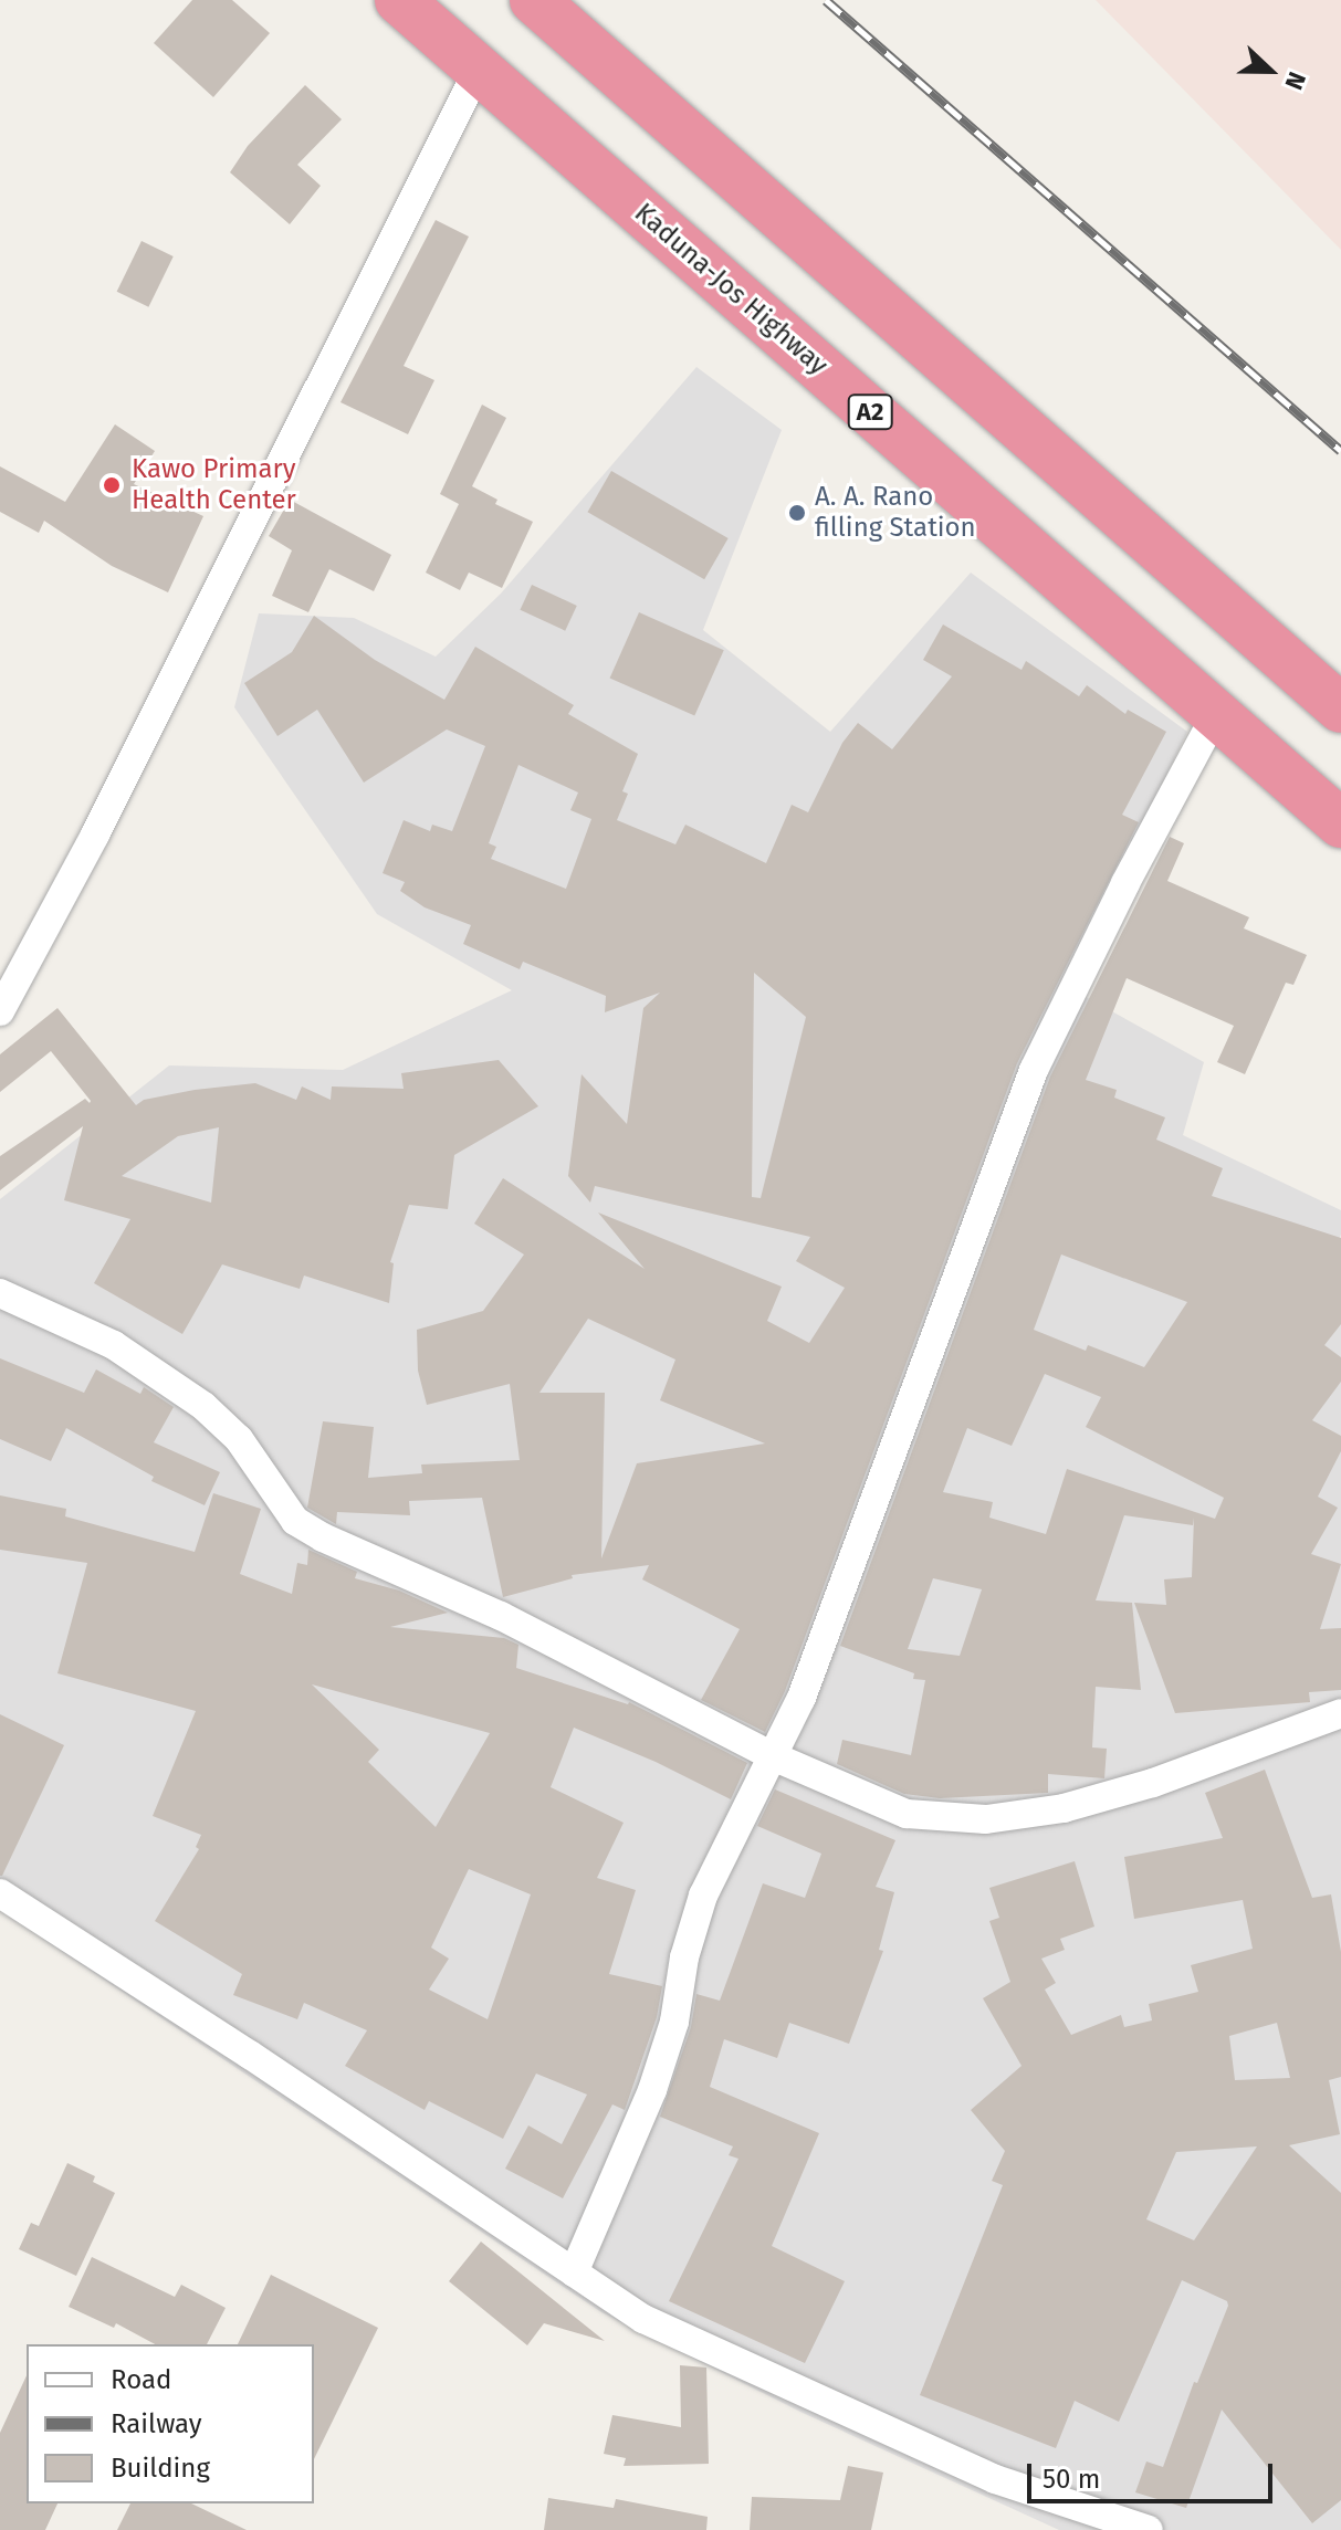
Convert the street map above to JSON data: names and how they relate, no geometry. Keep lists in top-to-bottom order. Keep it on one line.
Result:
{"streets":{"highway":["Kaduna-Jos Highway","A2"]},"places":["Kawo Primary Health Center","A. A. Rano filling Station"],"legend":["Road","Railway","Building"],"scale_bar":"50 m","north":"right"}
